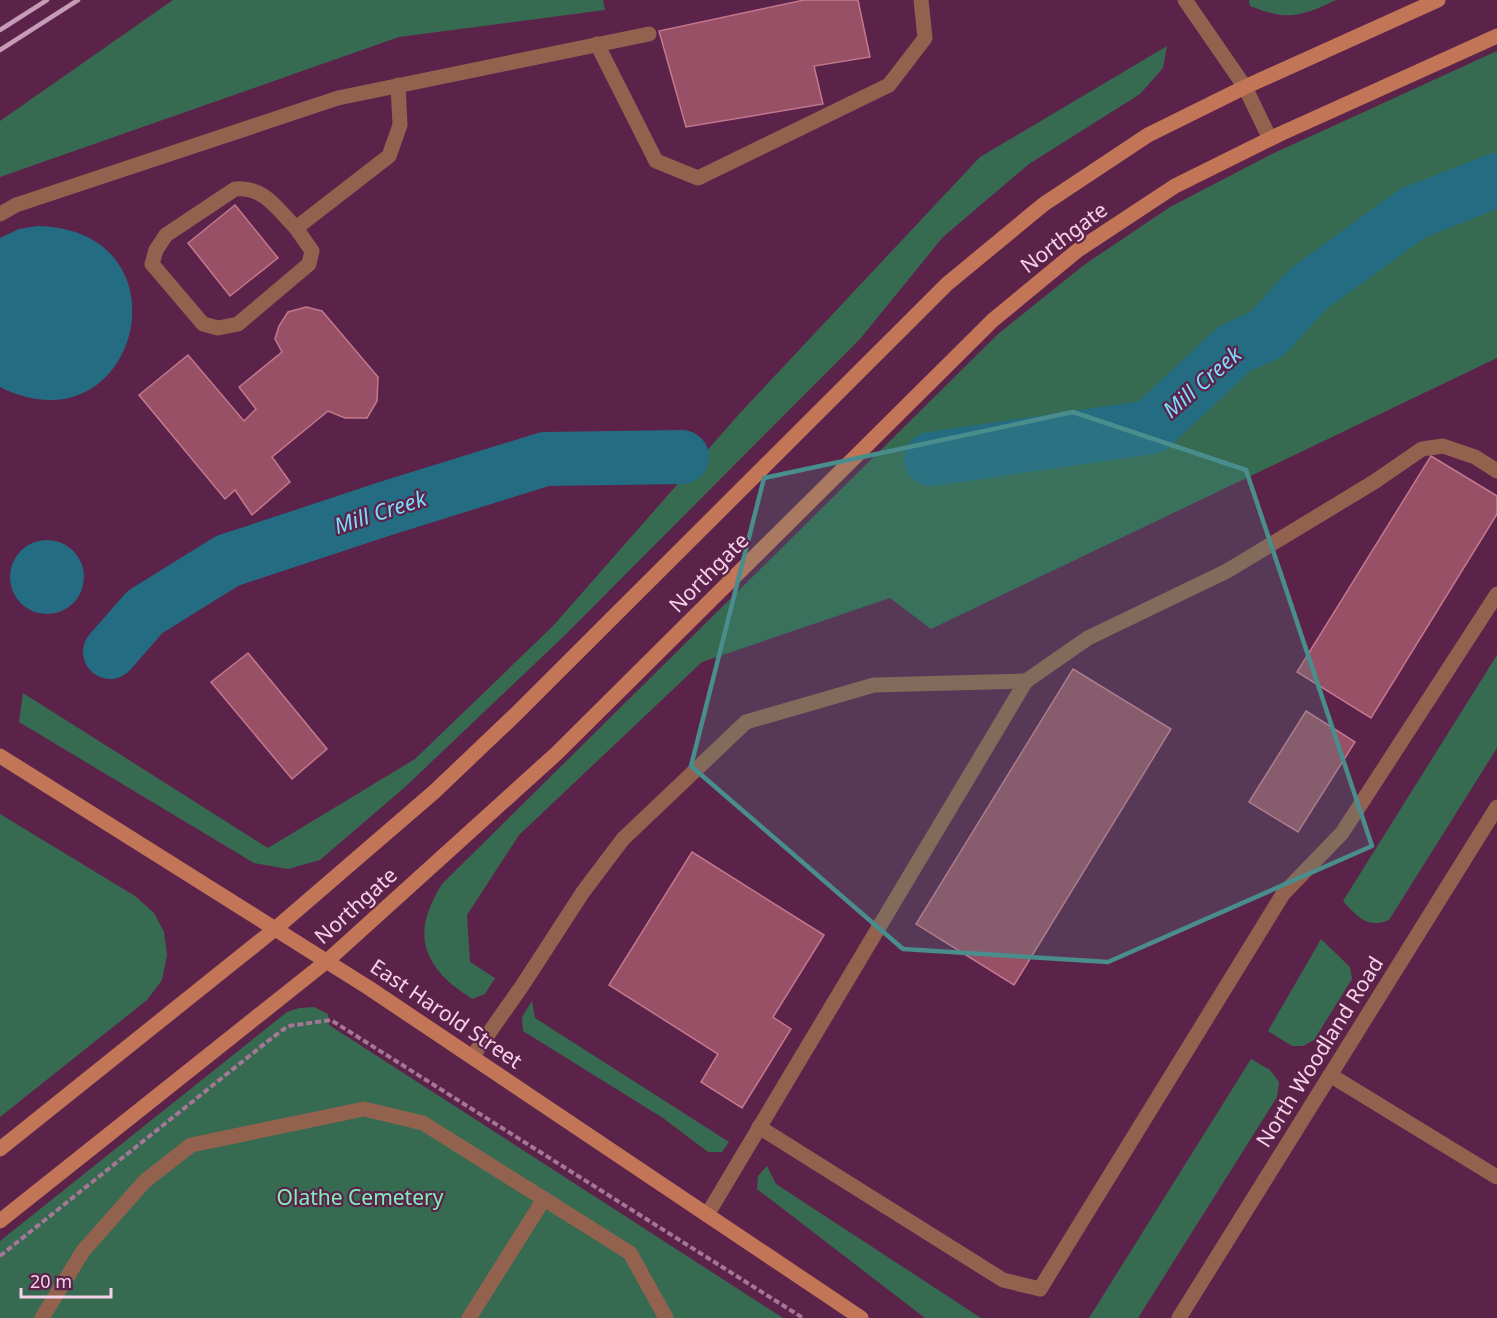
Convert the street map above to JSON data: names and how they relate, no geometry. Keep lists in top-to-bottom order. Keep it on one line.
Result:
{"streets":{"main road":["Northgate","East Harold Street"],"street":["North Woodland Road"]},"crossings":[["Northgate","East Harold Street"]],"water":["Mill Creek"],"parks":["Olathe Cemetery"],"scale_bar":"20 m"}
